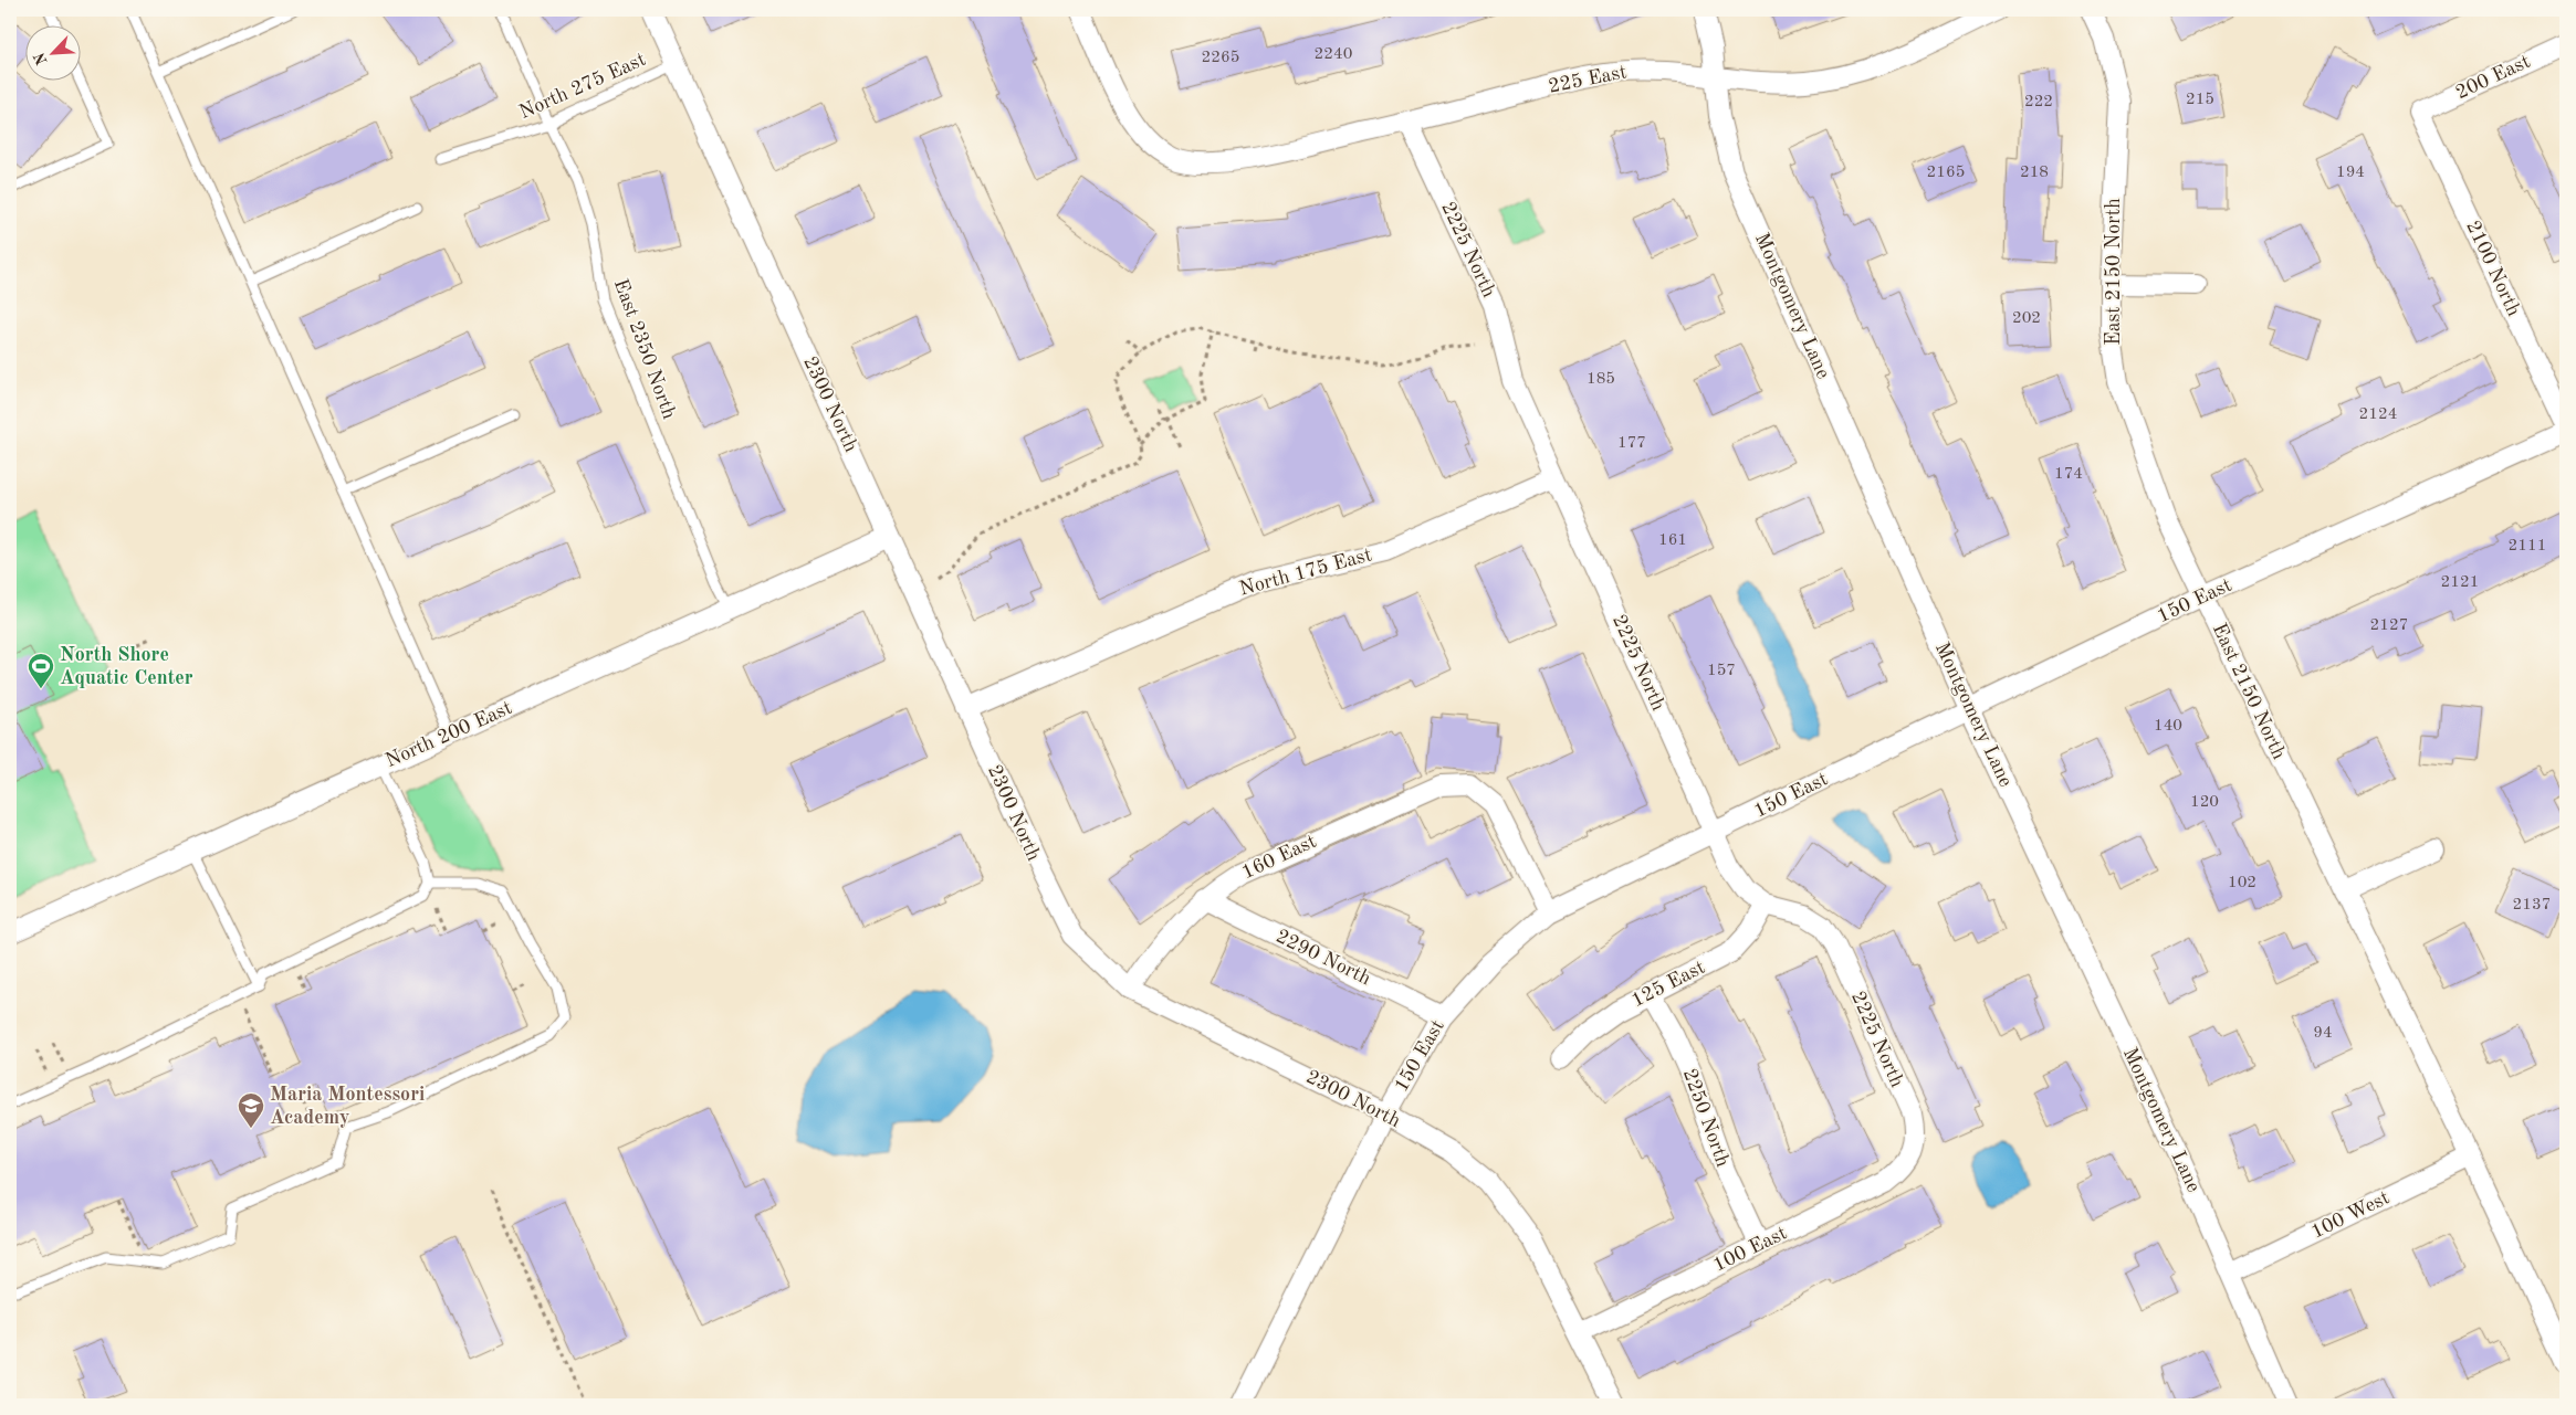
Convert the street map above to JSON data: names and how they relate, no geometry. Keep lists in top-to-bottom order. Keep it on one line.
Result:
{"streets":{"street":["200 East","225 East","2225 North","2100 North","East 2150 North","Montgomery Lane","2300 North","North 175 East","150 East","North 200 East","160 East","2290 North","125 East","2250 North","100 West","100 East"],"lane":["North 275 East","East 2350 North"]},"crossings":[["200 East","2100 North"],["225 East","2225 North"],["225 East","Montgomery Lane"],["North 275 East","East 2350 North"],["North 275 East","2300 North"],["2225 North","North 175 East"],["2225 North","150 East"],["2225 North","125 East"],["2225 North","100 East"],["East 2150 North","150 East"],["East 2150 North","100 West"],["Montgomery Lane","150 East"],["Montgomery Lane","100 West"],["East 2350 North","North 200 East"],["2300 North","North 175 East"],["2300 North","150 East"],["2300 North","North 200 East"],["2300 North","160 East"],["2300 North","100 East"],["150 East","160 East"],["150 East","2290 North"],["160 East","2290 North"],["125 East","2250 North"],["2250 North","100 East"]],"places":{"sports":["North Shore Aquatic Center"],"school or university":["Maria Montessori Academy"]},"house_numbers":["2240","2265","215","222","2165","218","194","202","185","2124","177","174","161","2111","2121","2127","157","140","120","102","2137","94"],"north":"bottom left"}
